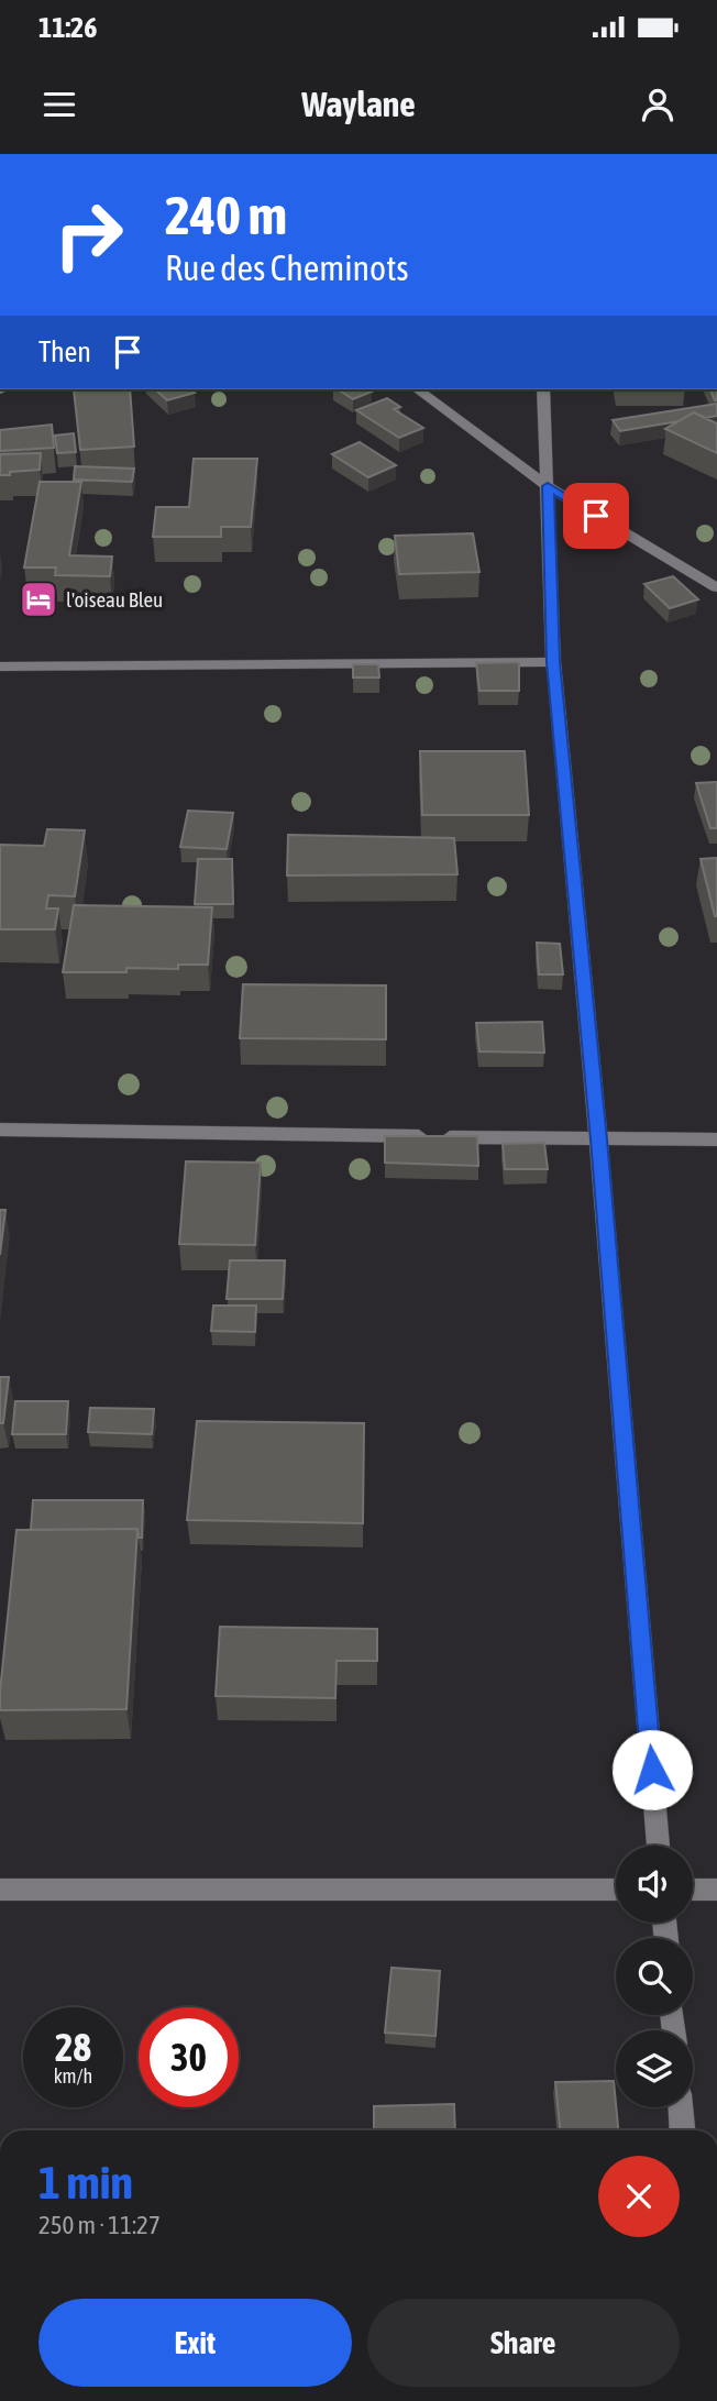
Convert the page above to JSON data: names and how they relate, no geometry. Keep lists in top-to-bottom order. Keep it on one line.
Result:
{"places":{"hotel":["l'oiseau Bleu"]},"page":{"status":"11:26","header":"Waylane","turn":["240 m","Rue des Cheminots"],"then":"Then","speed":"28 km/h","limit":"30","heading":["1 min","250 m · 11:27"],"buttons":["Exit","Share"]}}
